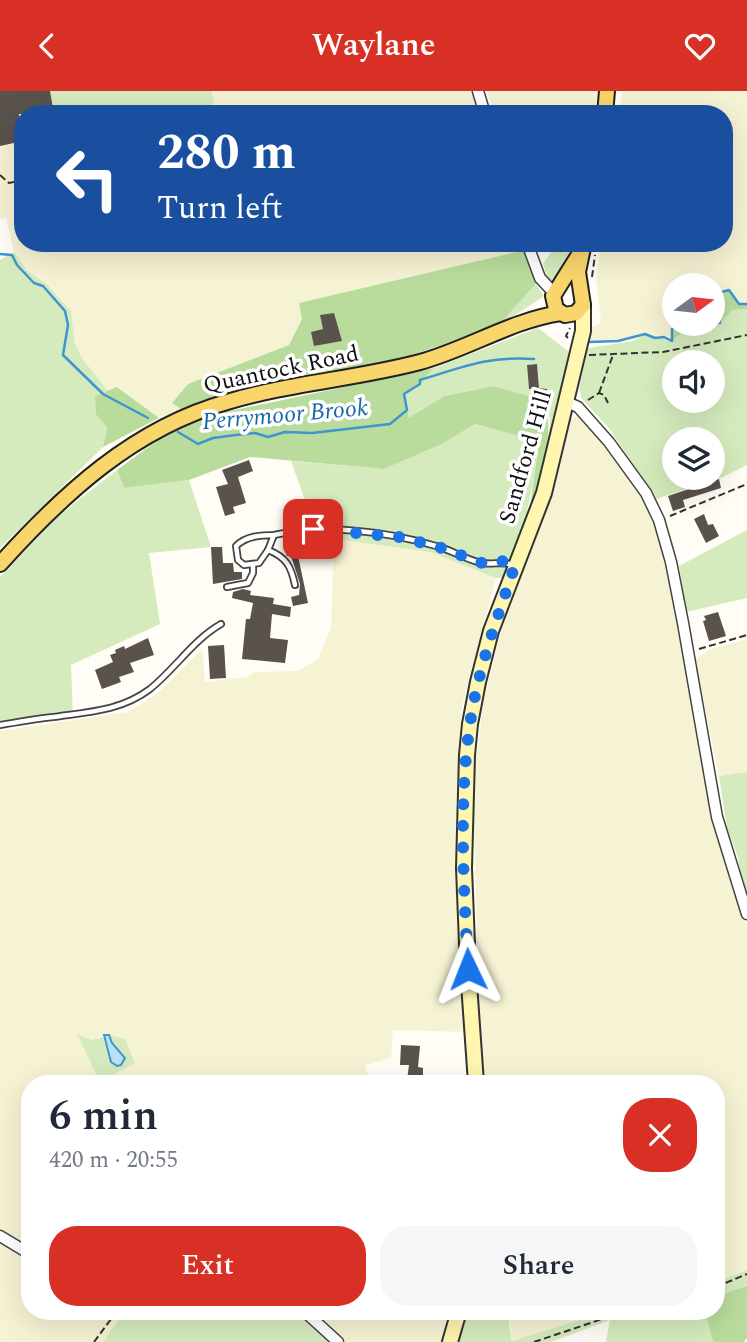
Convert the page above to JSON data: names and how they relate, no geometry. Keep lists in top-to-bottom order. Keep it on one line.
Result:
{"streets":{"main road":["Quantock Road","Sandford Hill"]},"crossings":[["Quantock Road","Sandford Hill"]],"water":["Perrymoor Brook"],"north":"right","page":{"header":"Waylane","turn":["280 m","Turn left"],"heading":["6 min","420 m · 20:55"],"buttons":["Exit","Share"]}}
